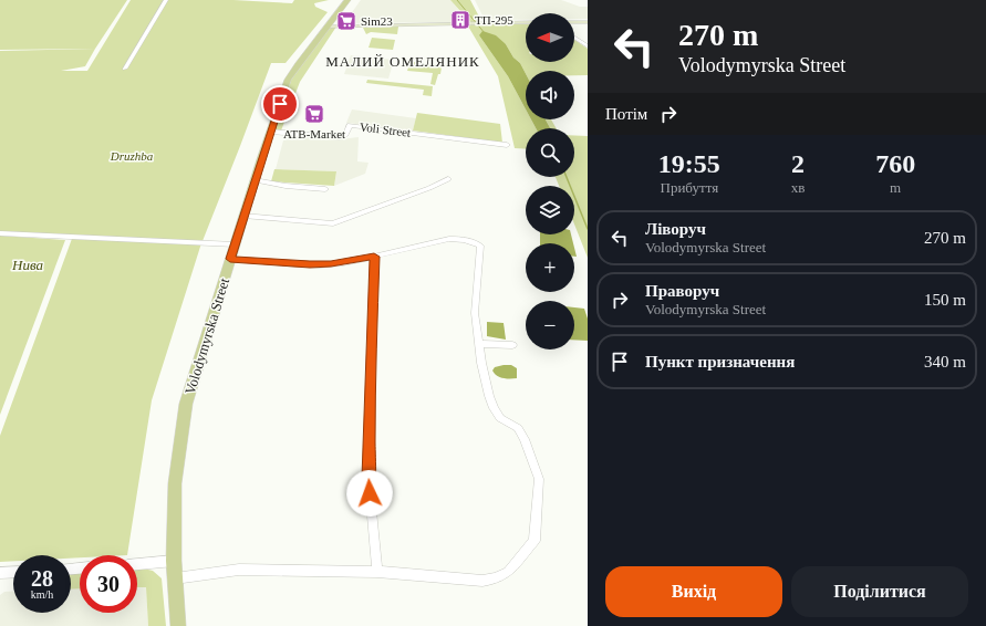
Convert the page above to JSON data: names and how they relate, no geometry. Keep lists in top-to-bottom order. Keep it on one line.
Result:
{"streets":{"main road":["Volodymyrska Street"],"street":["Voli Street"]},"crossings":[["Voli Street","Volodymyrska Street"]],"districts":["МАЛИЙ ОМЕЛЯНИК"],"parks":["Druzhba","Нива"],"places":{"building":["ТП-295"],"supermarket":["Sim23","ATB-Market"]},"north":"left","page":{"turn":["270 m","Volodymyrska Street"],"map_buttons":["+","−"],"then":"Потім","eta":["19:55","Прибуття","2","хв","760","m"],"list":[{"name":"Ліворуч","note":"Volodymyrska Street","value":"270 m"},{"name":"Праворуч","note":"Volodymyrska Street","value":"150 m"},{"name":"Пункт призначення","value":"340 m"}],"speed":"28 km/h","limit":"30","buttons":["Вихід","Поділитися"]}}
